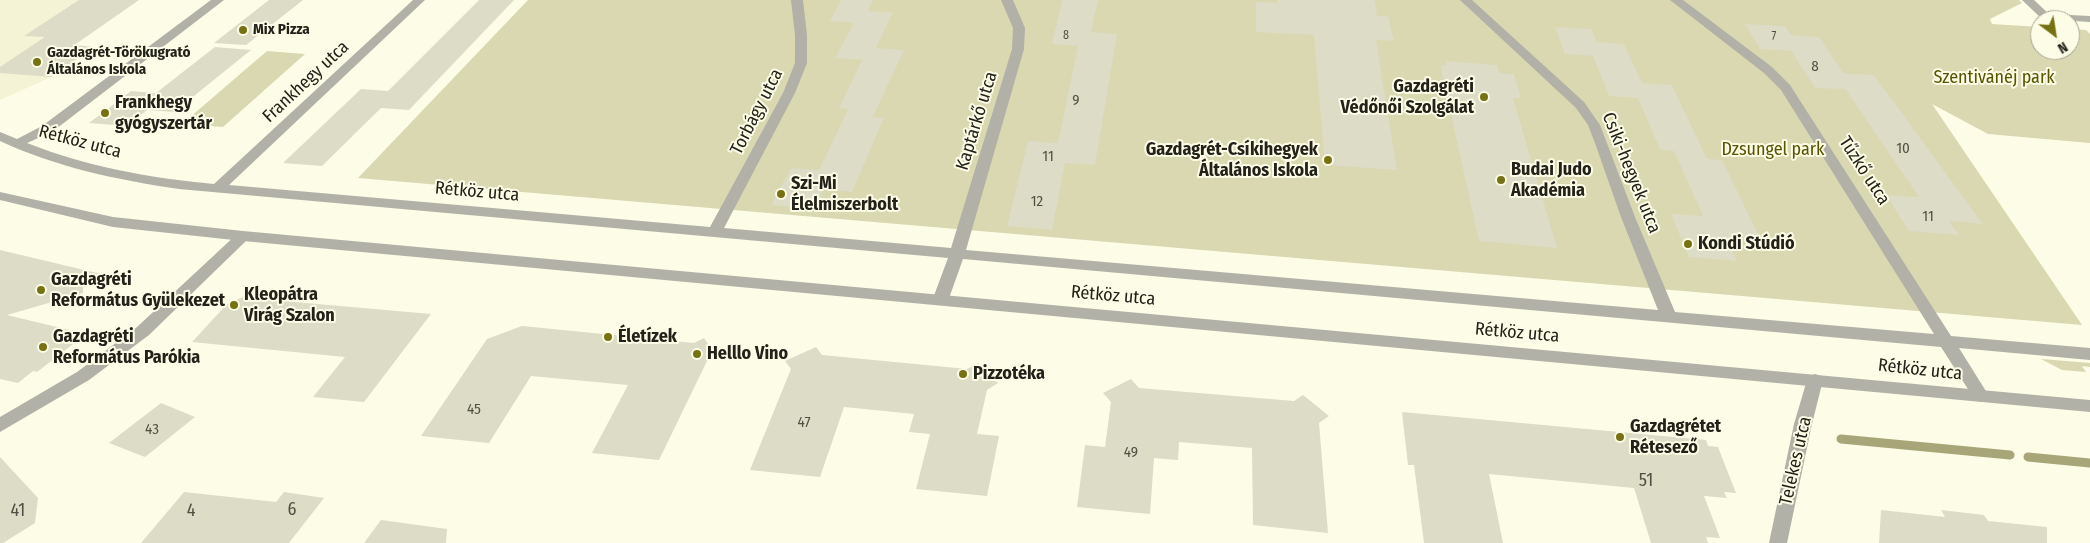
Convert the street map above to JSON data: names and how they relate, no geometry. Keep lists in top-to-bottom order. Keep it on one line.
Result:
{"streets":{"street":["Frankhegy utca","Torbágy utca","Kaptárkő utca","Rétköz utca","Tűzkő utca","Csiki-hegyek utca","Telekes utca"]},"crossings":[["Frankhegy utca","Rétköz utca"],["Torbágy utca","Rétköz utca"],["Kaptárkő utca","Rétköz utca"],["Rétköz utca","Tűzkő utca"],["Rétköz utca","Csiki-hegyek utca"],["Rétköz utca","Telekes utca"]],"parks":["Szentivánéj park","Dzsungel park"],"places":["Mix Pizza","Gazdagrét-Törökugrató Általános Iskola","Gazdagréti Védőnői Szolgálat","Frankhegy gyógyszertár","Gazdagrét-Csíkihegyek Általános Iskola","Budai Judo Akadémia","Szi-Mi Élelmiszerbolt","Kondi Stúdió","Gazdagréti Református Gyülekezet","Kleopátra Virág Szalon","Életízek","Gazdagréti Református Parókia","Helllo Vino","Pizzotéka","Gazdagrétet Rétesező"],"house_numbers":["8","7","8","9","10","11","12","11","45","47","43","49","51","6","41","4"],"north":"bottom right"}
